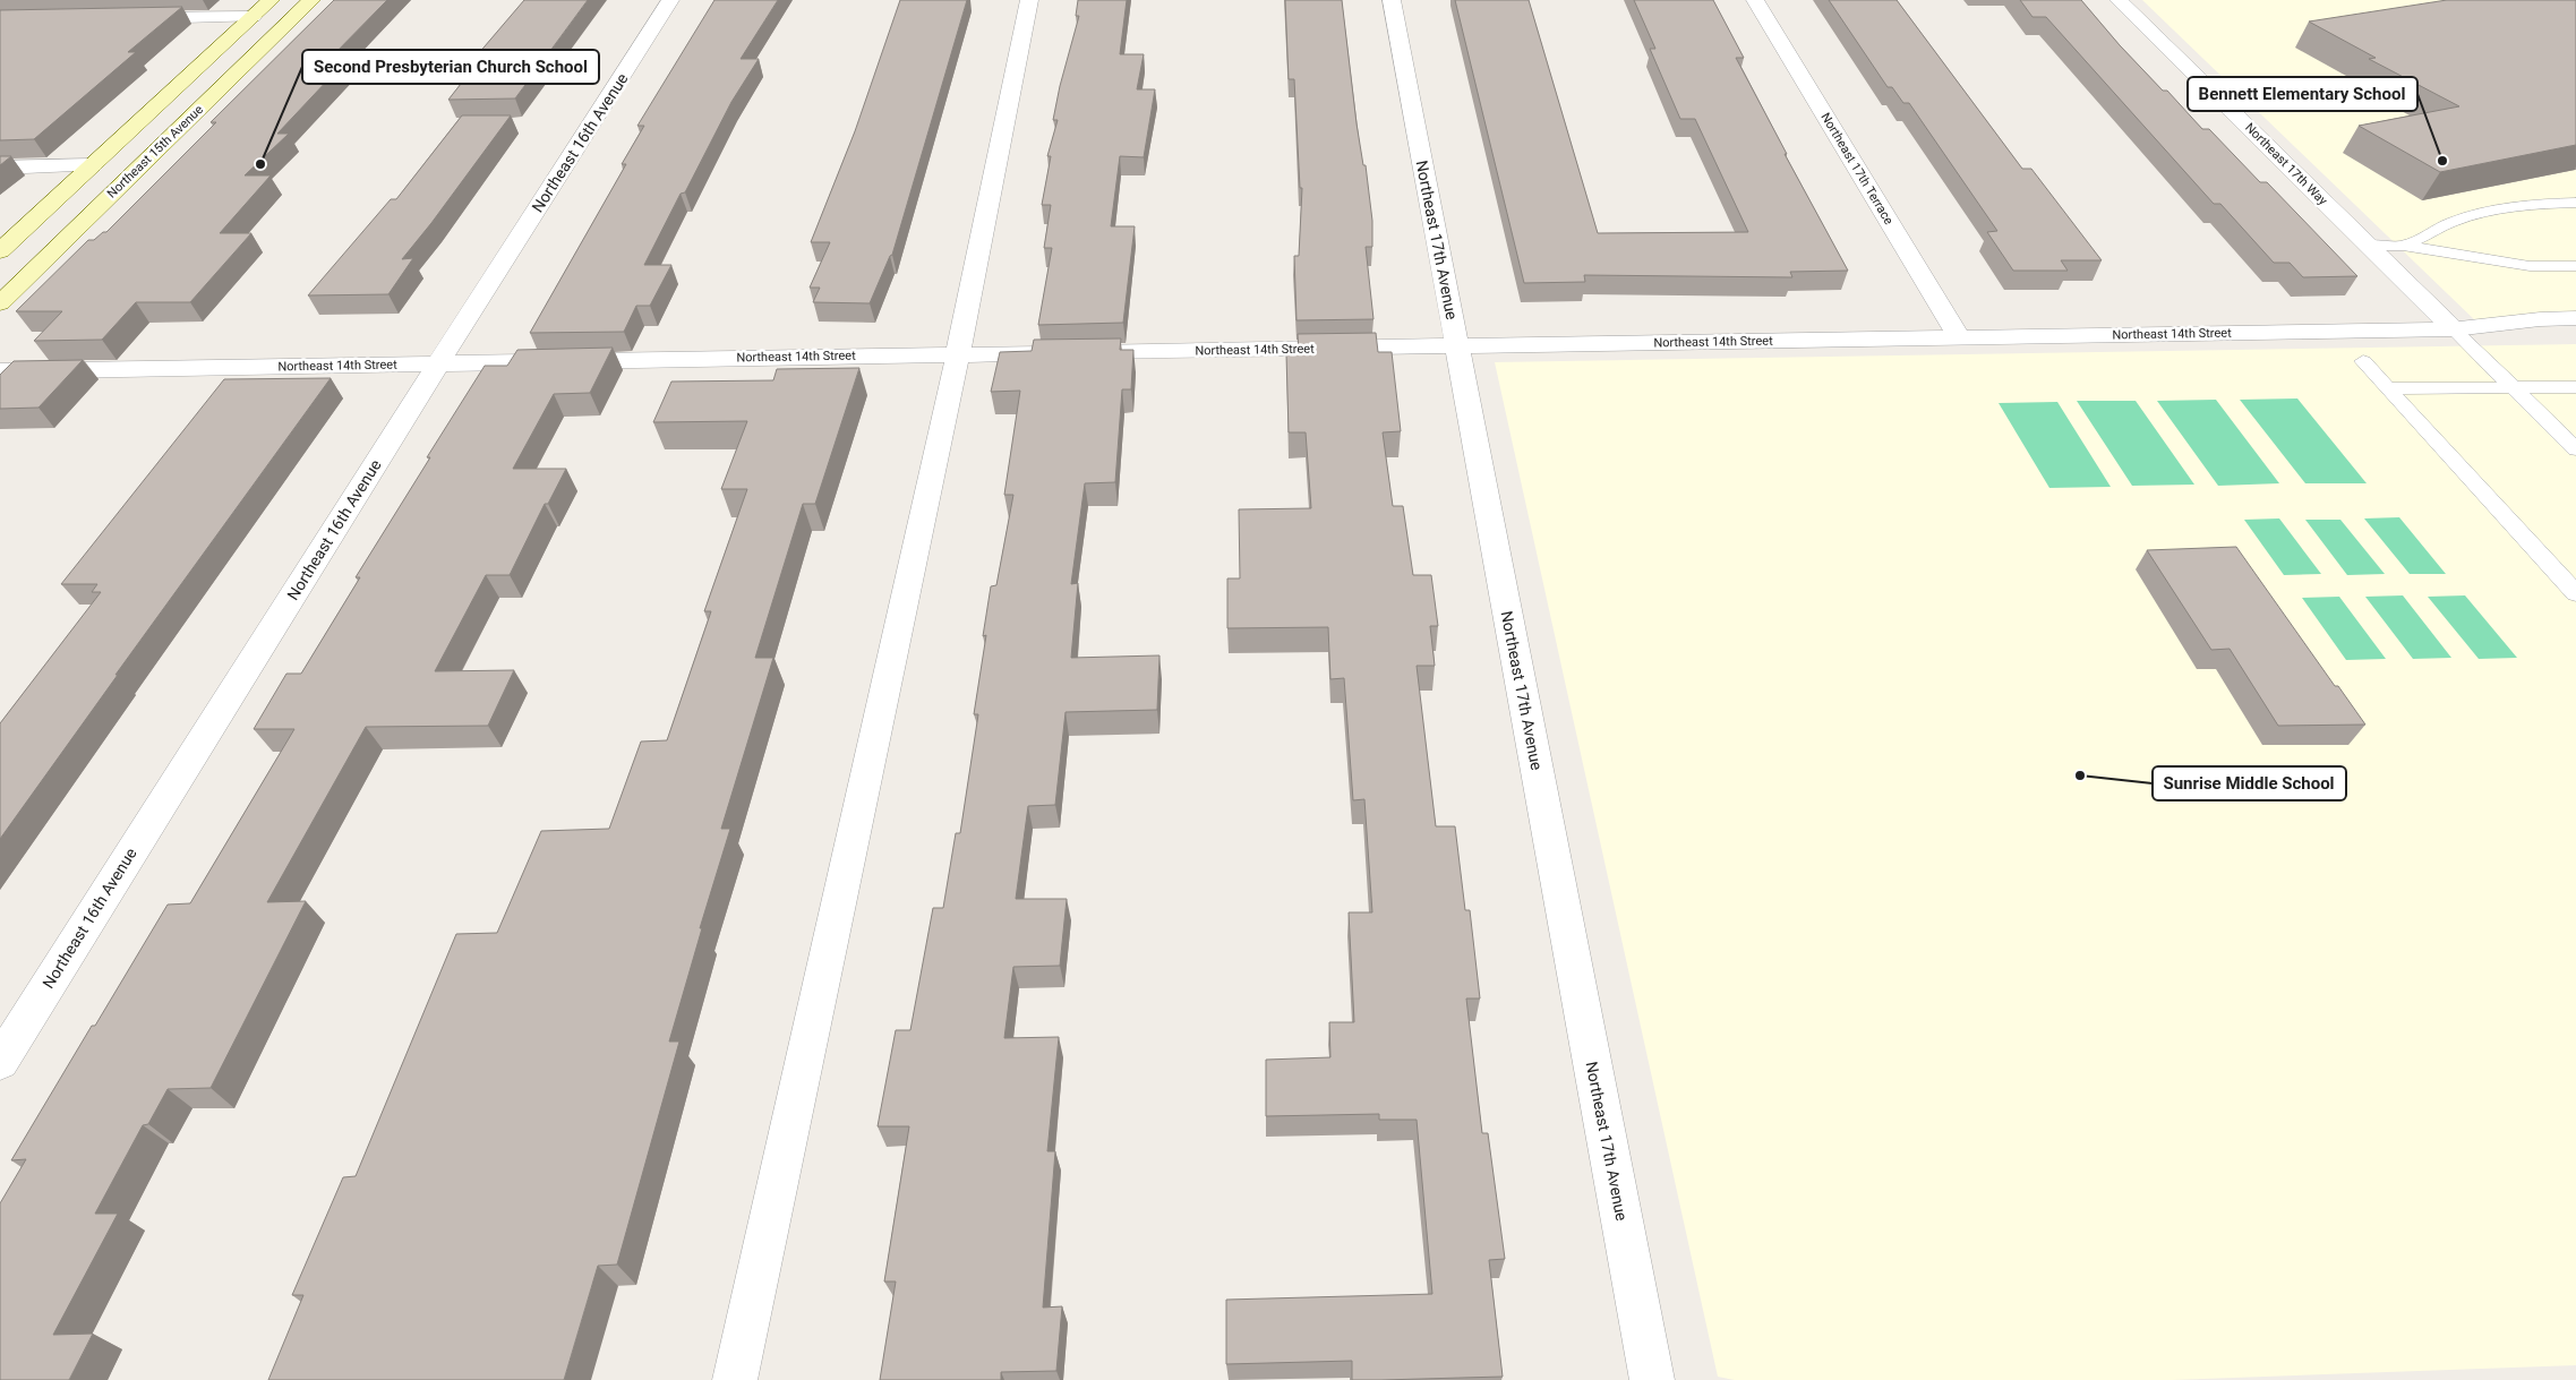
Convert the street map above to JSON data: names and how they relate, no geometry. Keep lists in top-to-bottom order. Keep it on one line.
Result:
{"streets":{"street":["Northeast 16th Avenue","Northeast 15th Avenue","Northeast 17th Way","Northeast 17th Terrace","Northeast 17th Avenue","Northeast 14th Street"]},"crossings":[["Northeast 16th Avenue","Northeast 14th Street"],["Northeast 17th Way","Northeast 14th Street"],["Northeast 17th Terrace","Northeast 14th Street"],["Northeast 17th Avenue","Northeast 14th Street"]],"places":["Bennett Elementary School","Second Presbyterian Church School","Sunrise Middle School"]}
